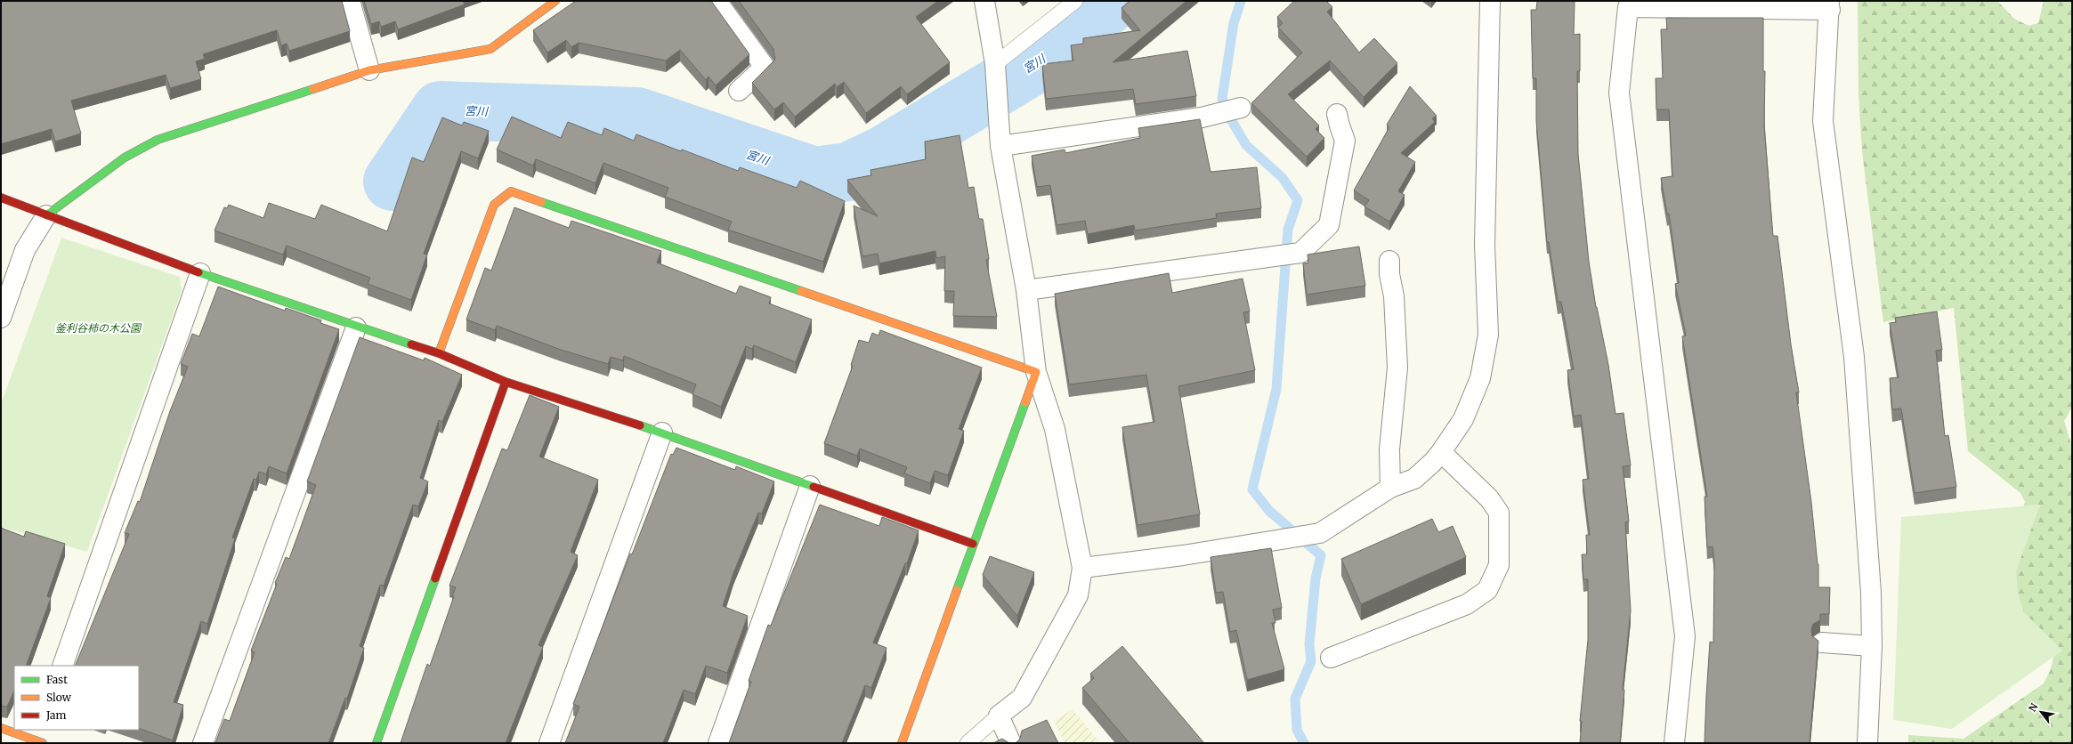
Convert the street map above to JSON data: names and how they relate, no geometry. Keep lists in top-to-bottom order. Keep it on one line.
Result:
{"water":["宮川"],"parks":["釜利谷柿の木公園"],"legend":["Fast","Slow","Jam"],"north":"top left"}
